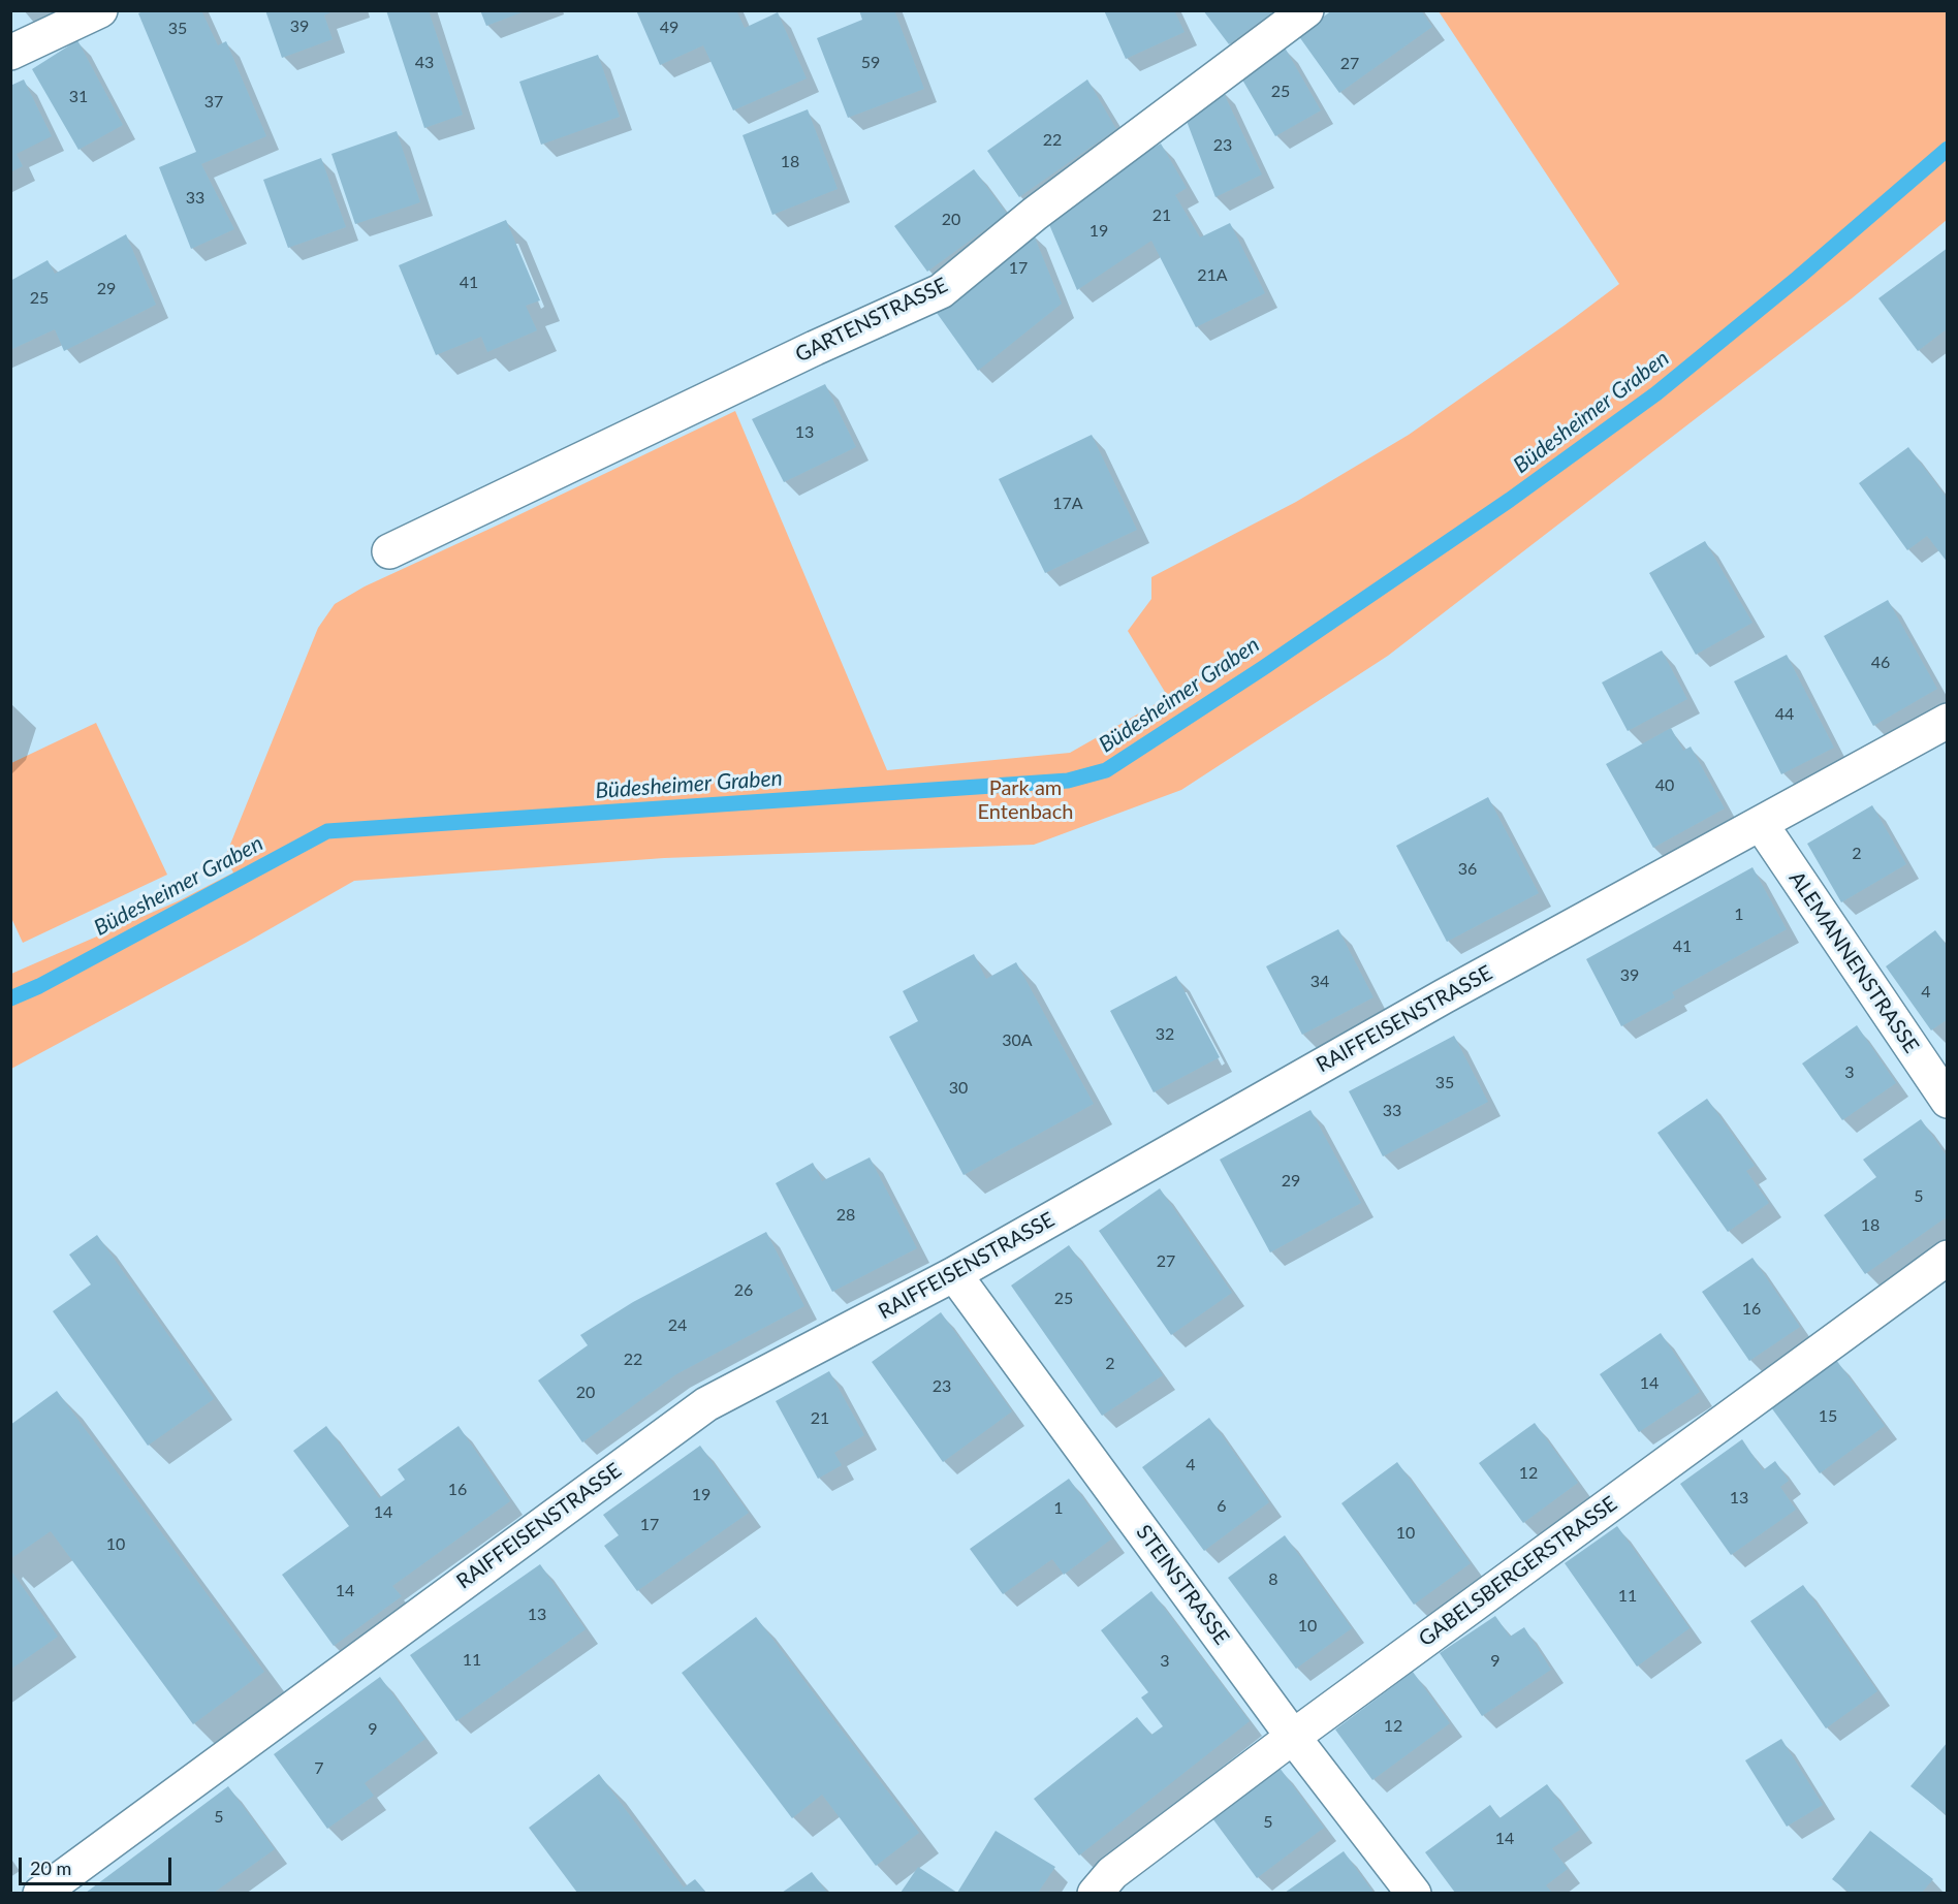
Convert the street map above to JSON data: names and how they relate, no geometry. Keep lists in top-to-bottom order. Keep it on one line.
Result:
{"streets":{"street":["GARTENSTRASSE","ALEMANNENSTRASSE","RAIFFEISENSTRASSE","GABELSBERGERSTRASSE","STEINSTRASSE"]},"crossings":[["ALEMANNENSTRASSE","RAIFFEISENSTRASSE"],["RAIFFEISENSTRASSE","STEINSTRASSE"],["GABELSBERGERSTRASSE","STEINSTRASSE"]],"water":["Büdesheimer Graben"],"parks":["Park am Entenbach"],"house_numbers":["39","49","35","43","59","27","25","31","37","22","23","18","33","21","20","19","17","21A","41","29","25","13","17A","46","44","40","2","36","1","41","39","34","4","32","30A","3","35","30","33","29","5","28","18","27","26","25","16","24","22","2","14","23","20","15","21","4","12","16","19","13","6","1","14","17","10","10","8","14","11","13","10","11","3","9","12","9","7","5","5","14"],"scale_bar":"20 m"}
